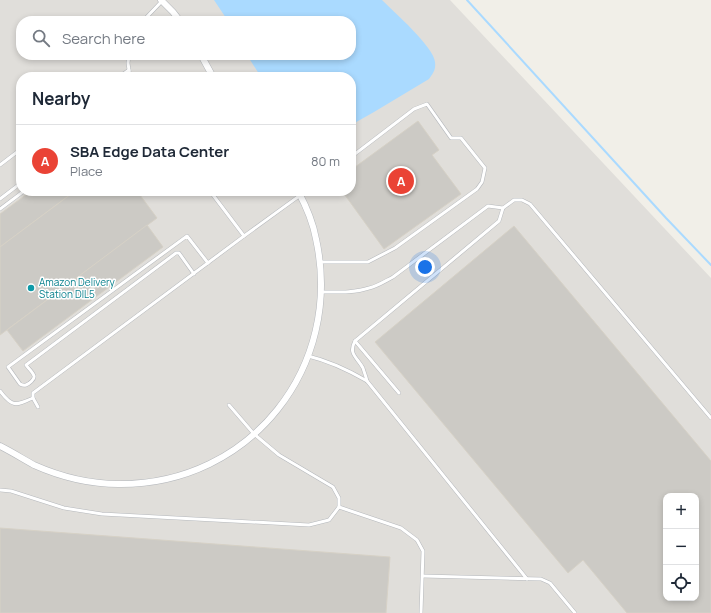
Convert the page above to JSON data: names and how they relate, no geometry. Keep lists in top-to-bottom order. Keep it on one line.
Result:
{"places":["Amazon Delivery Station DIL5"],"page":{"search":"Search here","heading":"Nearby","list":[{"mark":"A","name":"SBA Edge Data Center","note":"Place","value":"80 m"}],"pins":"A","map_buttons":["+","−"]}}
